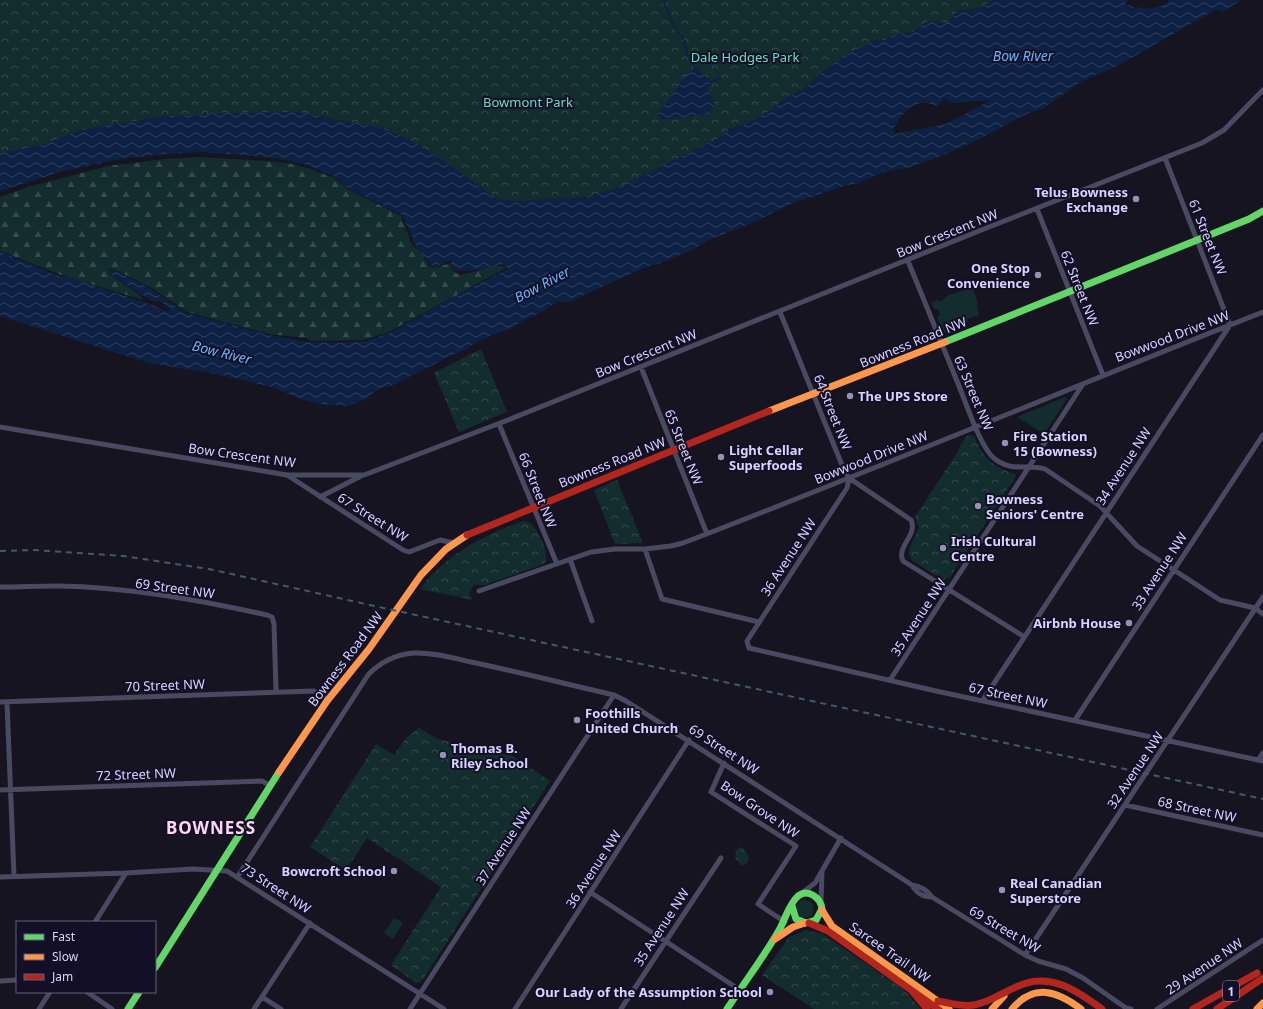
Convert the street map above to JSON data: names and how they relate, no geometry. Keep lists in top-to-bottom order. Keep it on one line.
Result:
{"streets":{"main road":["Bowness Road NW","Sarcee Trail NW","1"],"street":["Bow Crescent NW","61 Street NW","62 Street NW","Bowwood Drive NW","63 Street NW","64 Street NW","65 Street NW","34 Avenue NW","66 Street NW","67 Street NW","36 Avenue NW","33 Avenue NW","69 Street NW","35 Avenue NW","70 Street NW","32 Avenue NW","72 Street NW","Bow Grove NW","68 Street NW","37 Avenue NW","73 Street NW","29 Avenue NW"]},"crossings":[["Bow Crescent NW","61 Street NW"],["Bow Crescent NW","62 Street NW"],["Bow Crescent NW","63 Street NW"],["Bow Crescent NW","64 Street NW"],["Bow Crescent NW","65 Street NW"],["Bow Crescent NW","66 Street NW"],["Bow Crescent NW","67 Street NW"],["61 Street NW","Bowwood Drive NW"],["61 Street NW","Bowness Road NW"],["61 Street NW","34 Avenue NW"],["62 Street NW","Bowwood Drive NW"],["62 Street NW","Bowness Road NW"],["Bowwood Drive NW","63 Street NW"],["Bowwood Drive NW","64 Street NW"],["Bowwood Drive NW","65 Street NW"],["Bowwood Drive NW","34 Avenue NW"],["Bowwood Drive NW","66 Street NW"],["Bowwood Drive NW","36 Avenue NW"],["Bowwood Drive NW","35 Avenue NW"],["Bowness Road NW","63 Street NW"],["Bowness Road NW","64 Street NW"],["Bowness Road NW","65 Street NW"],["Bowness Road NW","66 Street NW"],["Bowness Road NW","67 Street NW"],["Bowness Road NW","70 Street NW"],["Bowness Road NW","72 Street NW"],["Bowness Road NW","73 Street NW"],["63 Street NW","34 Avenue NW"],["63 Street NW","33 Avenue NW"],["63 Street NW","35 Avenue NW"],["63 Street NW","32 Avenue NW"],["64 Street NW","34 Avenue NW"],["64 Street NW","36 Avenue NW"],["64 Street NW","35 Avenue NW"],["34 Avenue NW","67 Street NW"],["67 Street NW","36 Avenue NW"],["67 Street NW","33 Avenue NW"],["67 Street NW","35 Avenue NW"],["67 Street NW","32 Avenue NW"],["36 Avenue NW","69 Street NW"],["69 Street NW","70 Street NW"],["69 Street NW","32 Avenue NW"],["69 Street NW","Bow Grove NW"],["69 Street NW","37 Avenue NW"],["69 Street NW","73 Street NW"],["32 Avenue NW","68 Street NW"],["37 Avenue NW","73 Street NW"]],"districts":["BOWNESS"],"water":["Bow River"],"parks":["Dale Hodges Park","Bowmont Park"],"places":["Telus Bowness Exchange","One Stop Convenience","The UPS Store","Fire Station 15 (Bowness)","Light Cellar Superfoods","Bowness Seniors' Centre","Irish Cultural Centre","Airbnb House","Foothills United Church","Thomas B. Riley School","Bowcroft School","Real Canadian Superstore","Our Lady of the Assumption School"],"legend":["Fast","Slow","Jam"]}
